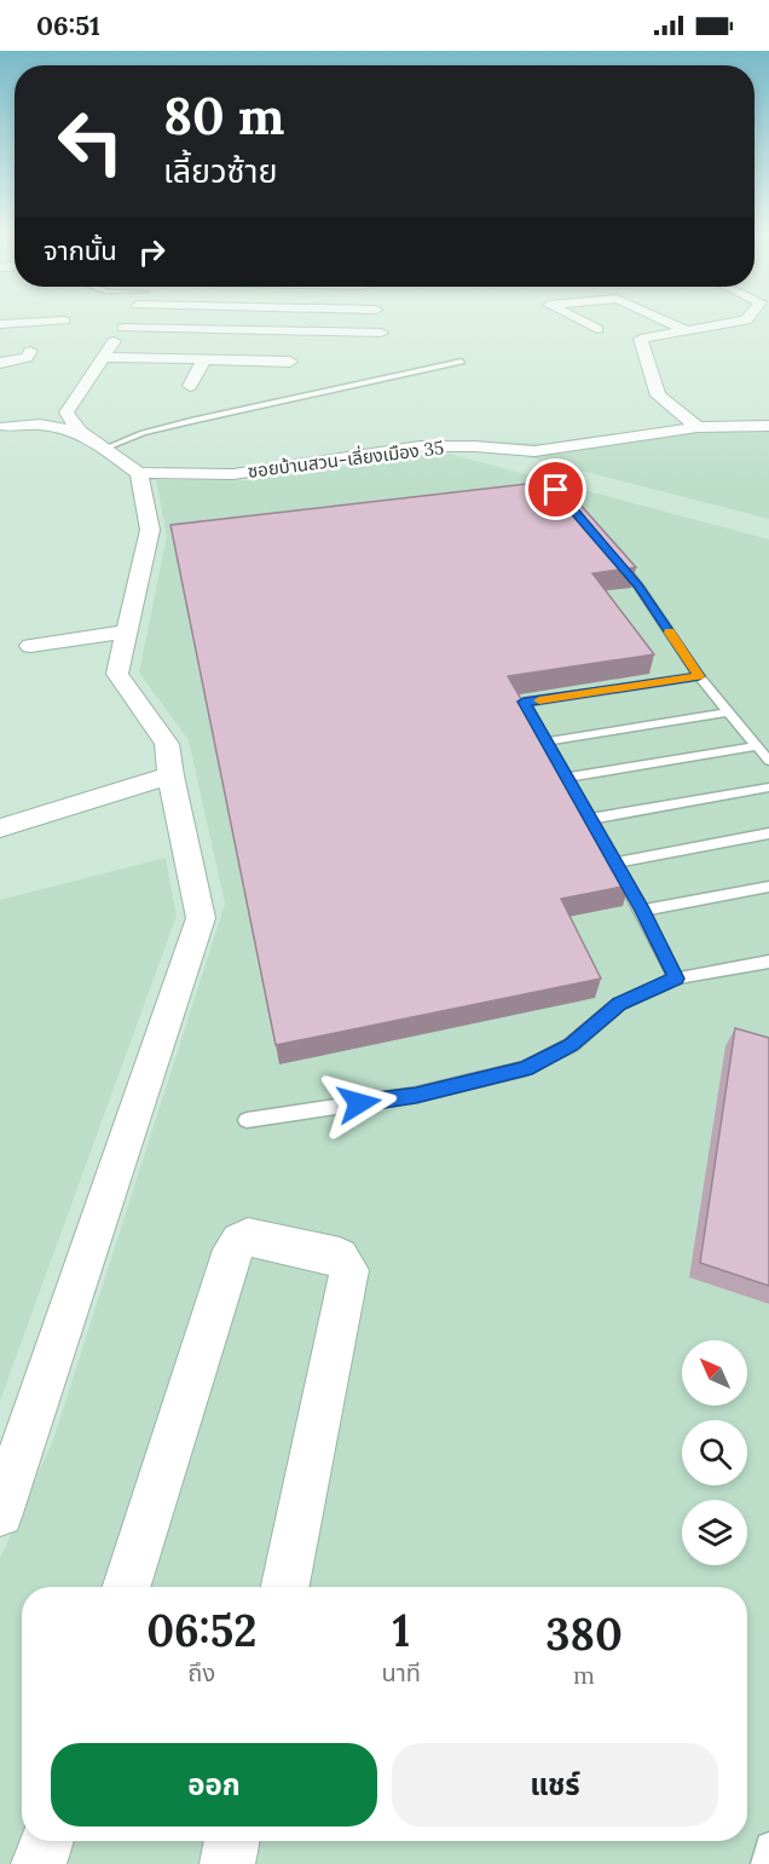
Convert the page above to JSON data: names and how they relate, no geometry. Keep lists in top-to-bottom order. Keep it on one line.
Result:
{"streets":{"street":["ซอยบ้านสวน-เลี่ยงเมือง 35"]},"north":"top left","page":{"status":"06:51","turn":["80 m","เลี้ยวซ้าย"],"then":"จากนั้น","eta":["06:52","ถึง","1","นาที","380","m"],"buttons":["ออก","แชร์"]}}
